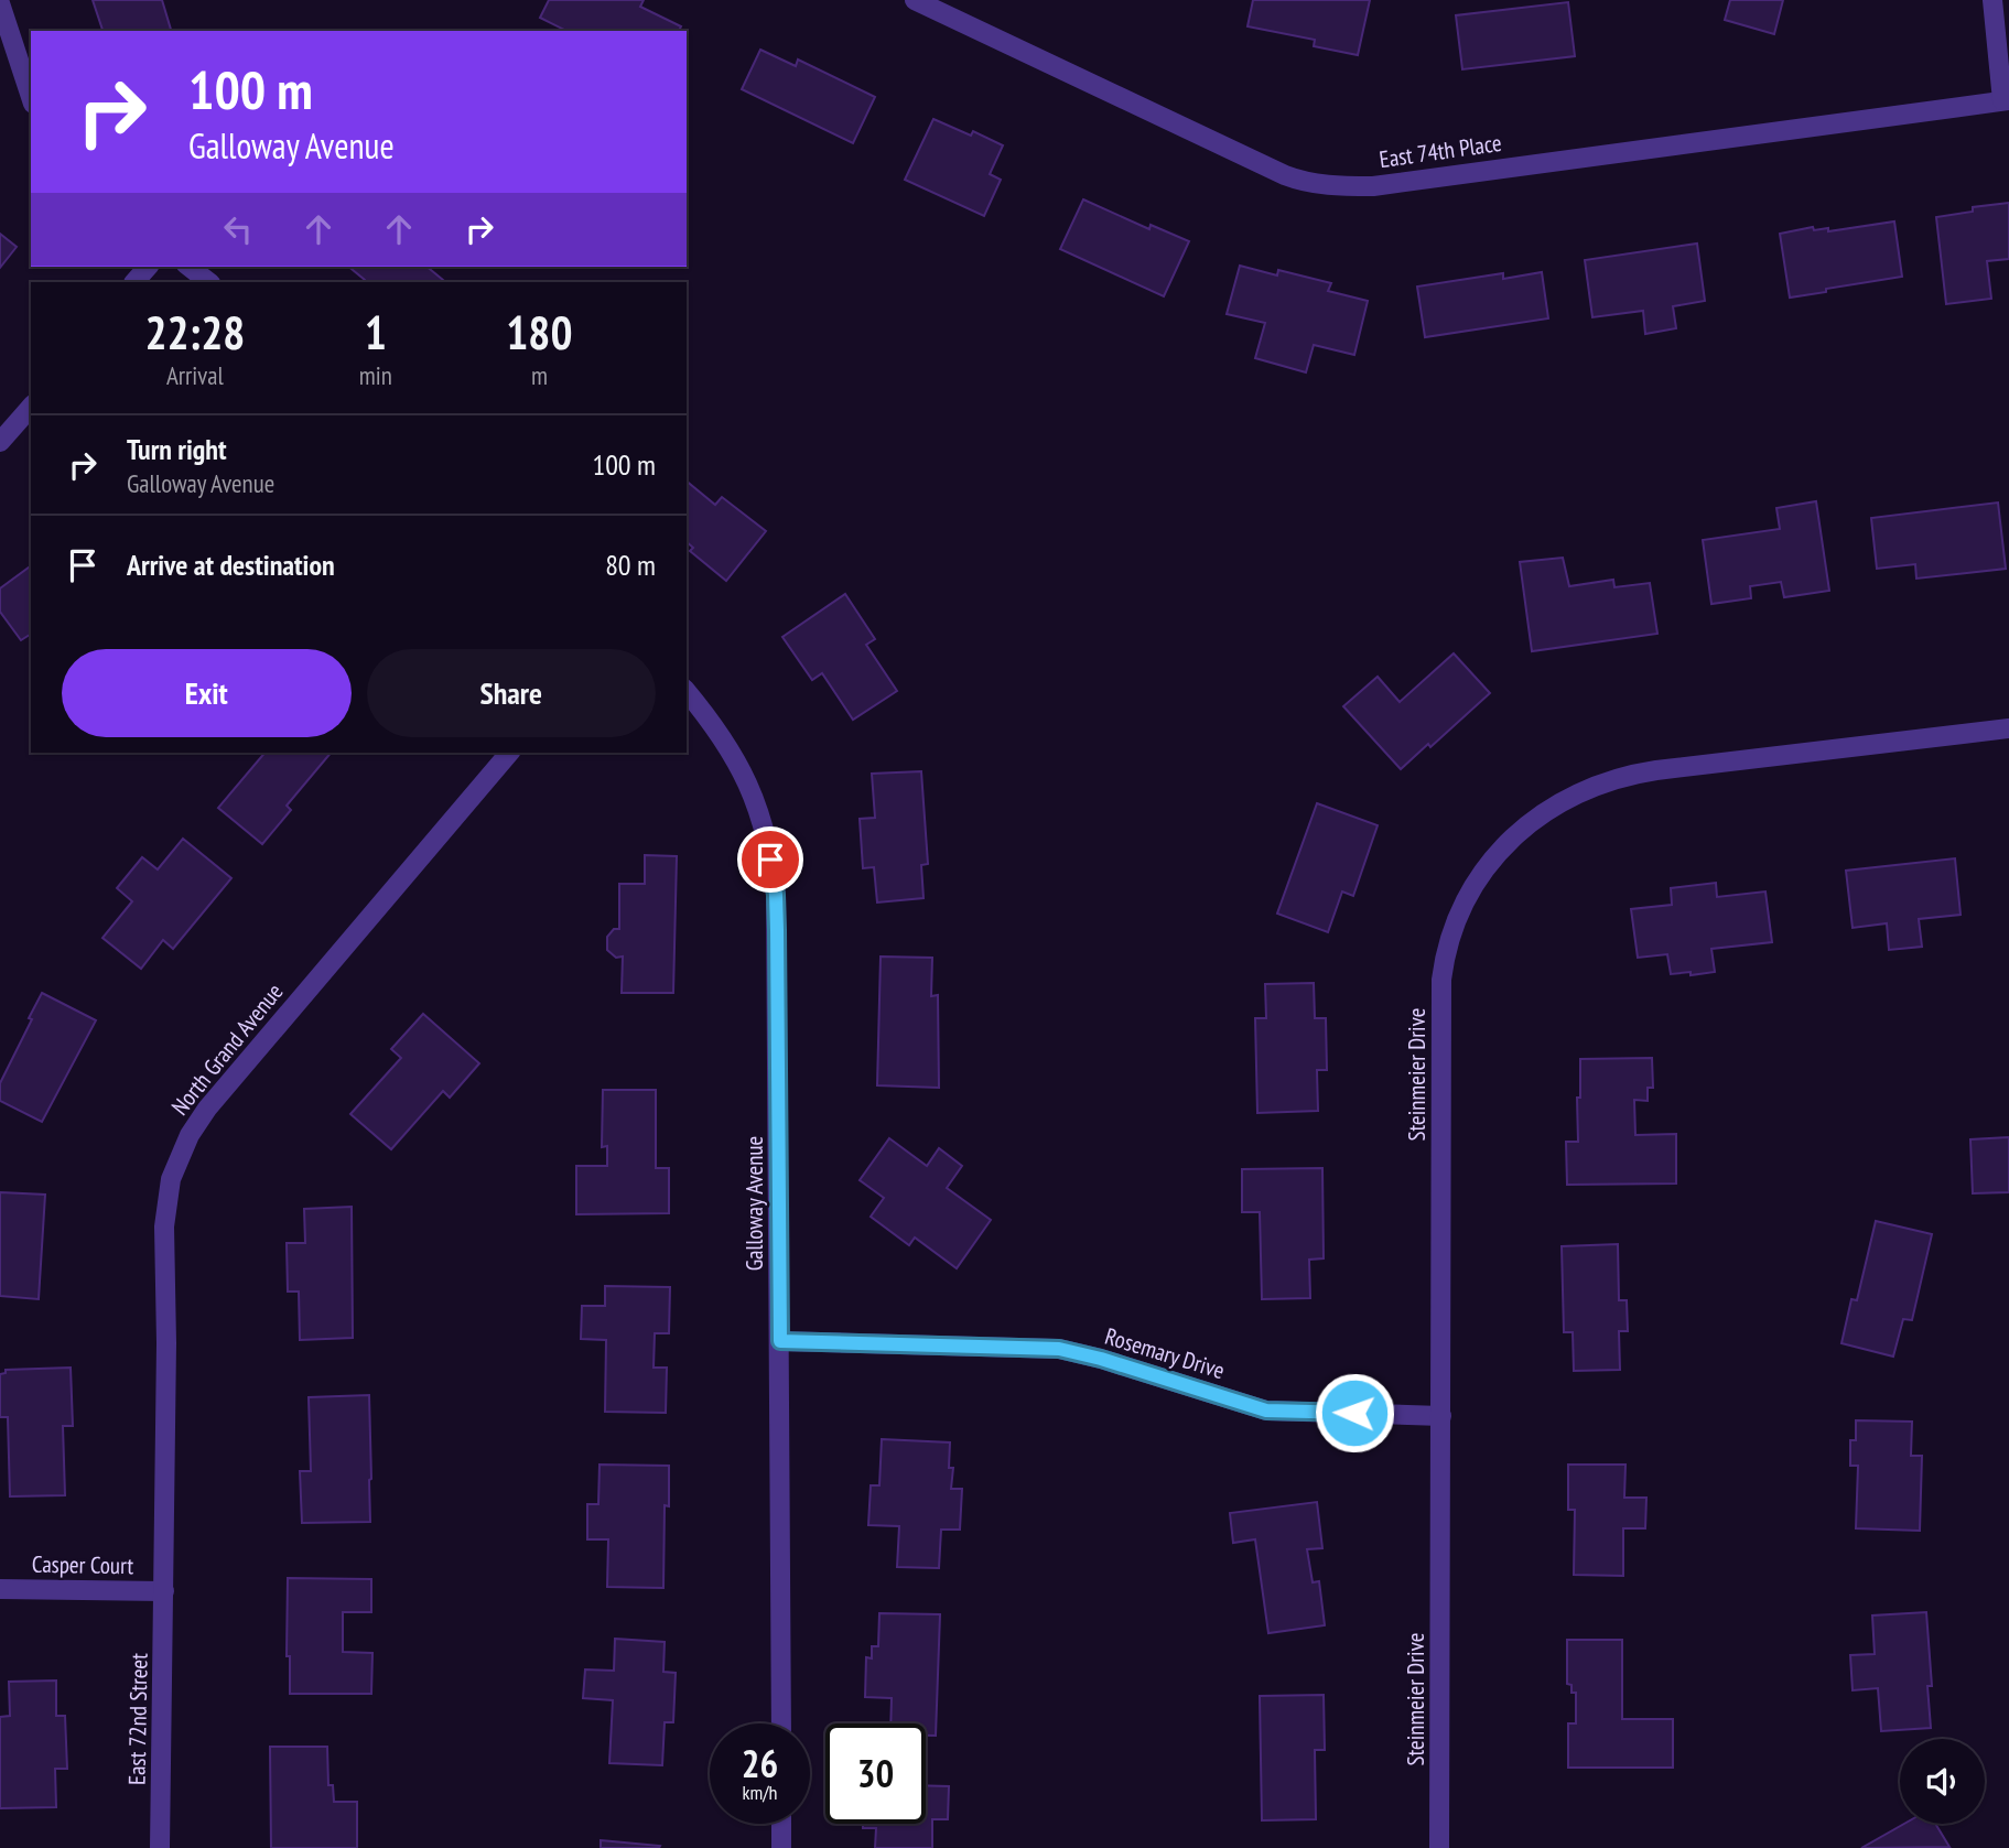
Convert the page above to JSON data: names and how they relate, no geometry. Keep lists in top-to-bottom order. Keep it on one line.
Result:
{"streets":{"street":["East 74th Place","North Grand Avenue","Steinmeier Drive","Galloway Avenue","Rosemary Drive","Casper Court","East 72nd Street"]},"crossings":[["North Grand Avenue","Casper Court"],["North Grand Avenue","East 72nd Street"],["Steinmeier Drive","Rosemary Drive"],["Galloway Avenue","Rosemary Drive"],["Casper Court","East 72nd Street"]],"page":{"turn":["100 m","Galloway Avenue"],"eta":["22:28","Arrival","1","min","180","m"],"list":[{"name":"Turn right","note":"Galloway Avenue","value":"100 m"},{"name":"Arrive at destination","value":"80 m"}],"buttons":["Exit","Share"],"speed":"26 km/h","limit":"30"}}
